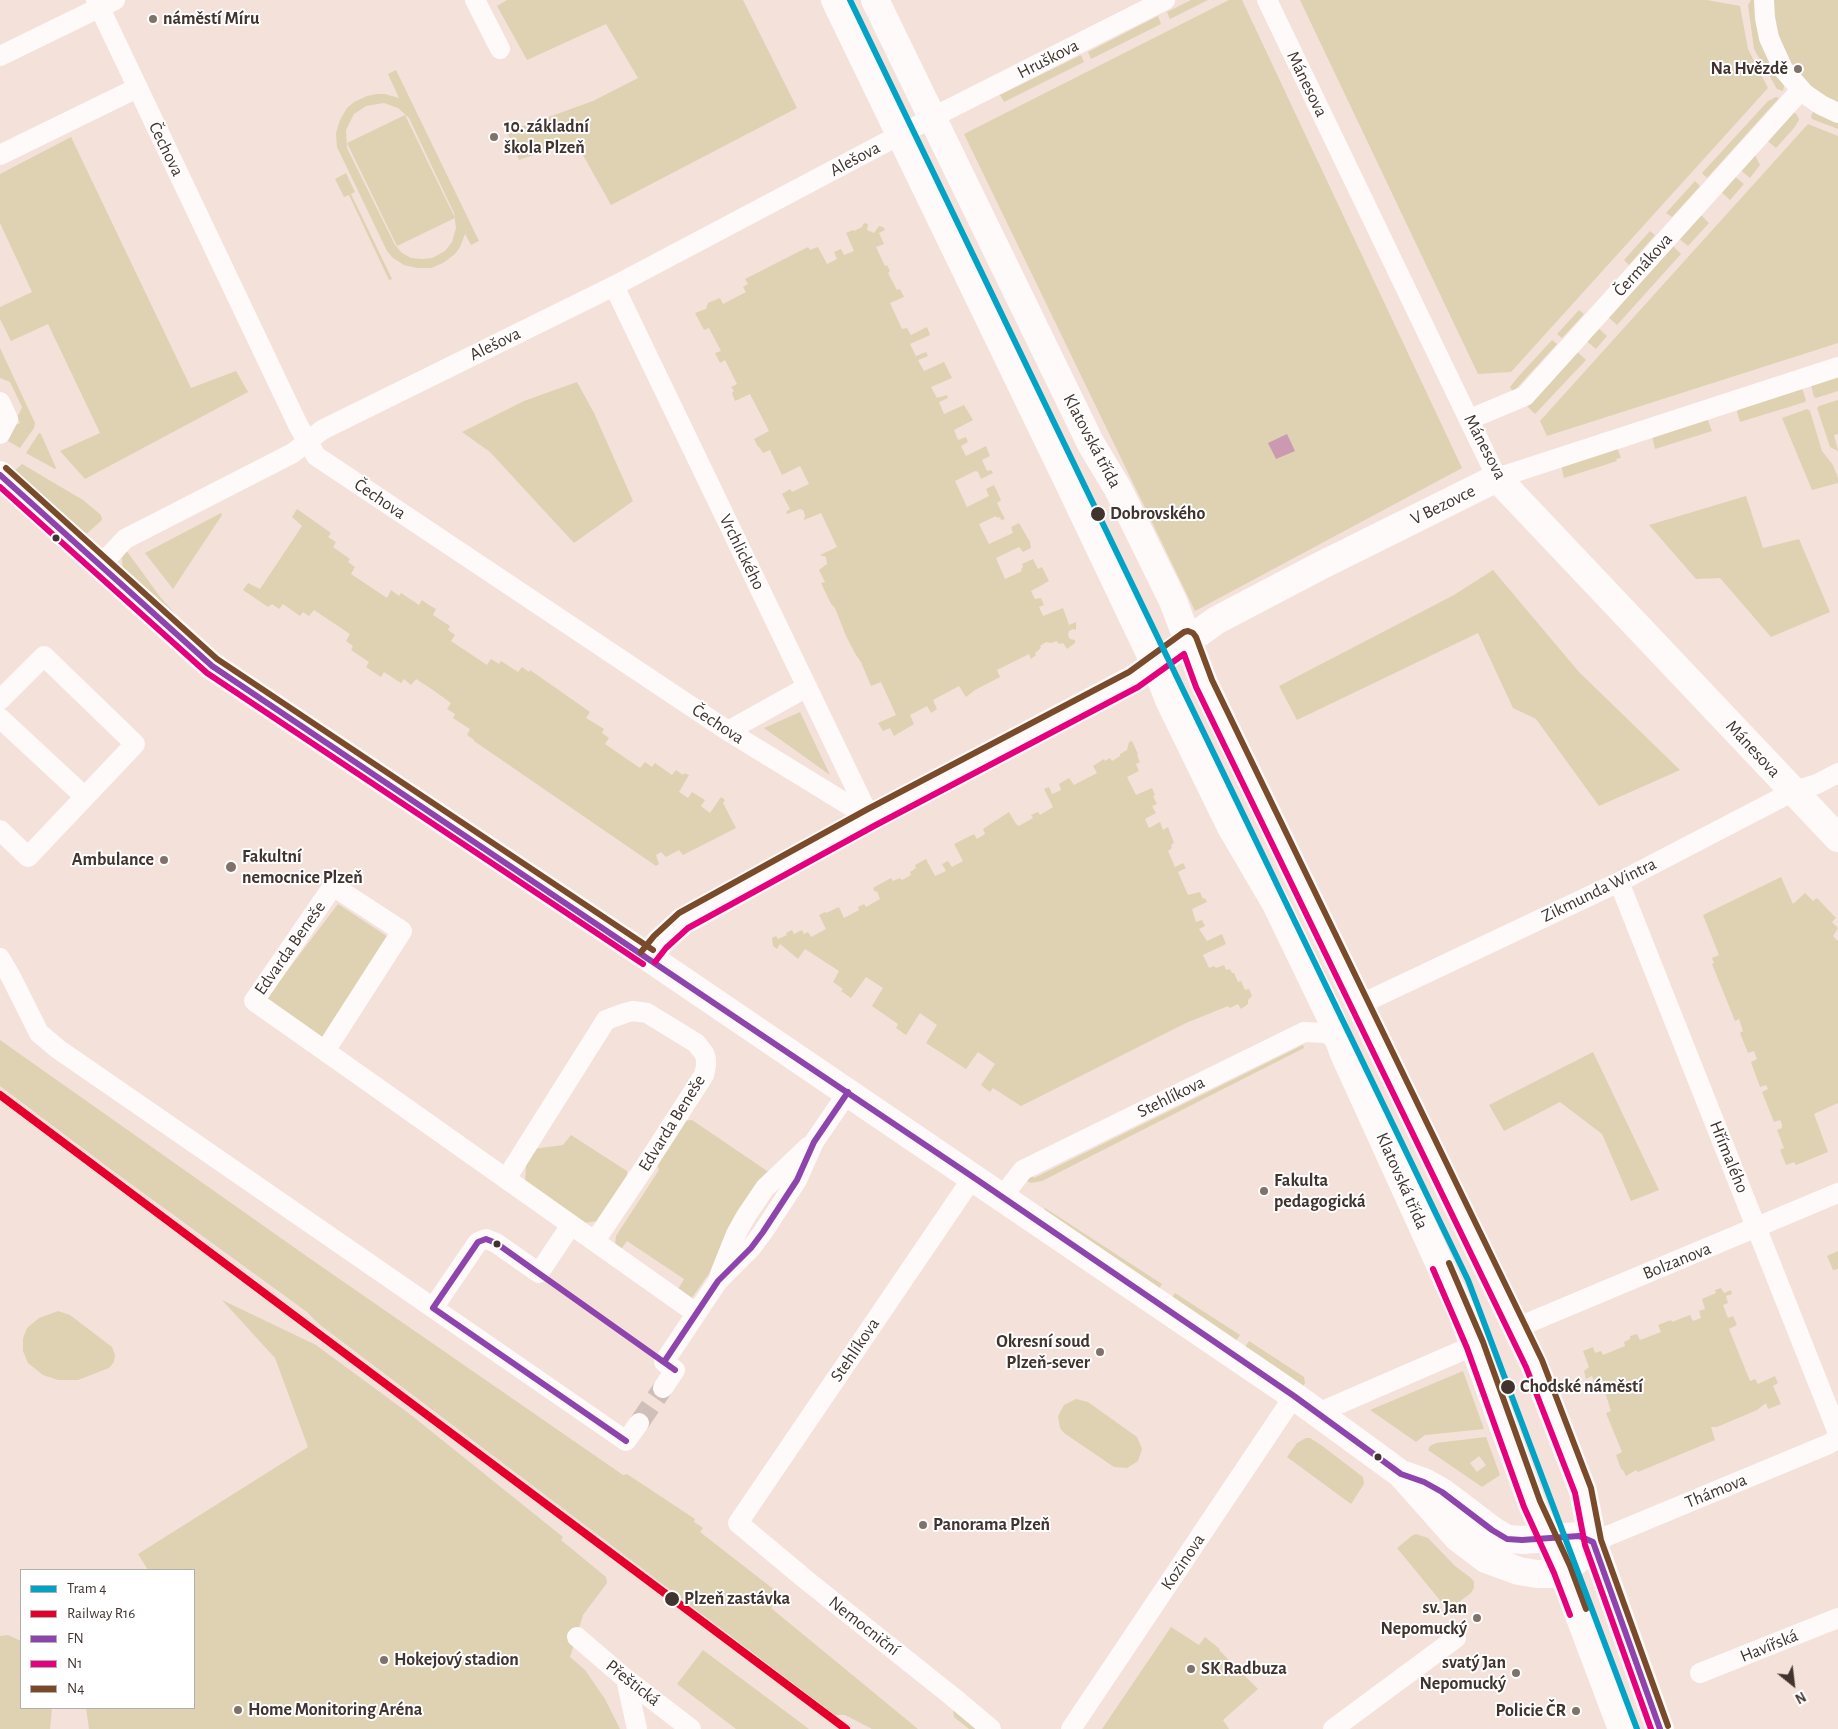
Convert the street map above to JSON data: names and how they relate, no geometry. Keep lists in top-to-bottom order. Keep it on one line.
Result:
{"streets":{"main road":["Mánesova","Klatovská třída","V Bezovce"],"street":["Hruškova","Čechova","Alešova","Čermákova","Vrchlického","Zikmunda Wintra","Edvarda Beneše","Stehlíkova","Hřímalého","Bolzanova","Thámova","Kozinova","Nemocniční","Havířská","Přeštická"]},"crossings":[["Hruškova","Klatovská třída"],["Mánesova","Čermákova"],["Mánesova","V Bezovce"],["Mánesova","Zikmunda Wintra"],["Čechova","Alešova"],["Čechova","Vrchlického"],["Alešova","Klatovská třída"],["Alešova","Vrchlického"],["Klatovská třída","V Bezovce"],["Klatovská třída","Zikmunda Wintra"],["Klatovská třída","Stehlíkova"],["Klatovská třída","Bolzanova"],["Klatovská třída","Thámova"],["Zikmunda Wintra","Hřímalého"],["Stehlíkova","Nemocniční"],["Hřímalého","Bolzanova"]],"places":["náměstí Míru","Na Hvězdě","10. základní škola Plzeň","Dobrovského","Ambulance","Fakultní nemocnice Plzeň","Fakulta pedagogická","Okresní soud Plzeň-sever","Chodské náměstí","Panorama Plzeň","Plzeň zastávka","sv. Jan Nepomucký","Hokejový stadion","SK Radbuza","svatý Jan Nepomucký","Home Monitoring Aréna","Policie ČR"],"lines":["tram line 4","transit line N4","transit line FN","transit line N1","rail line R16"],"legend":["Tram 4","Railway R16","FN","N1","N4"],"north":"bottom right"}
